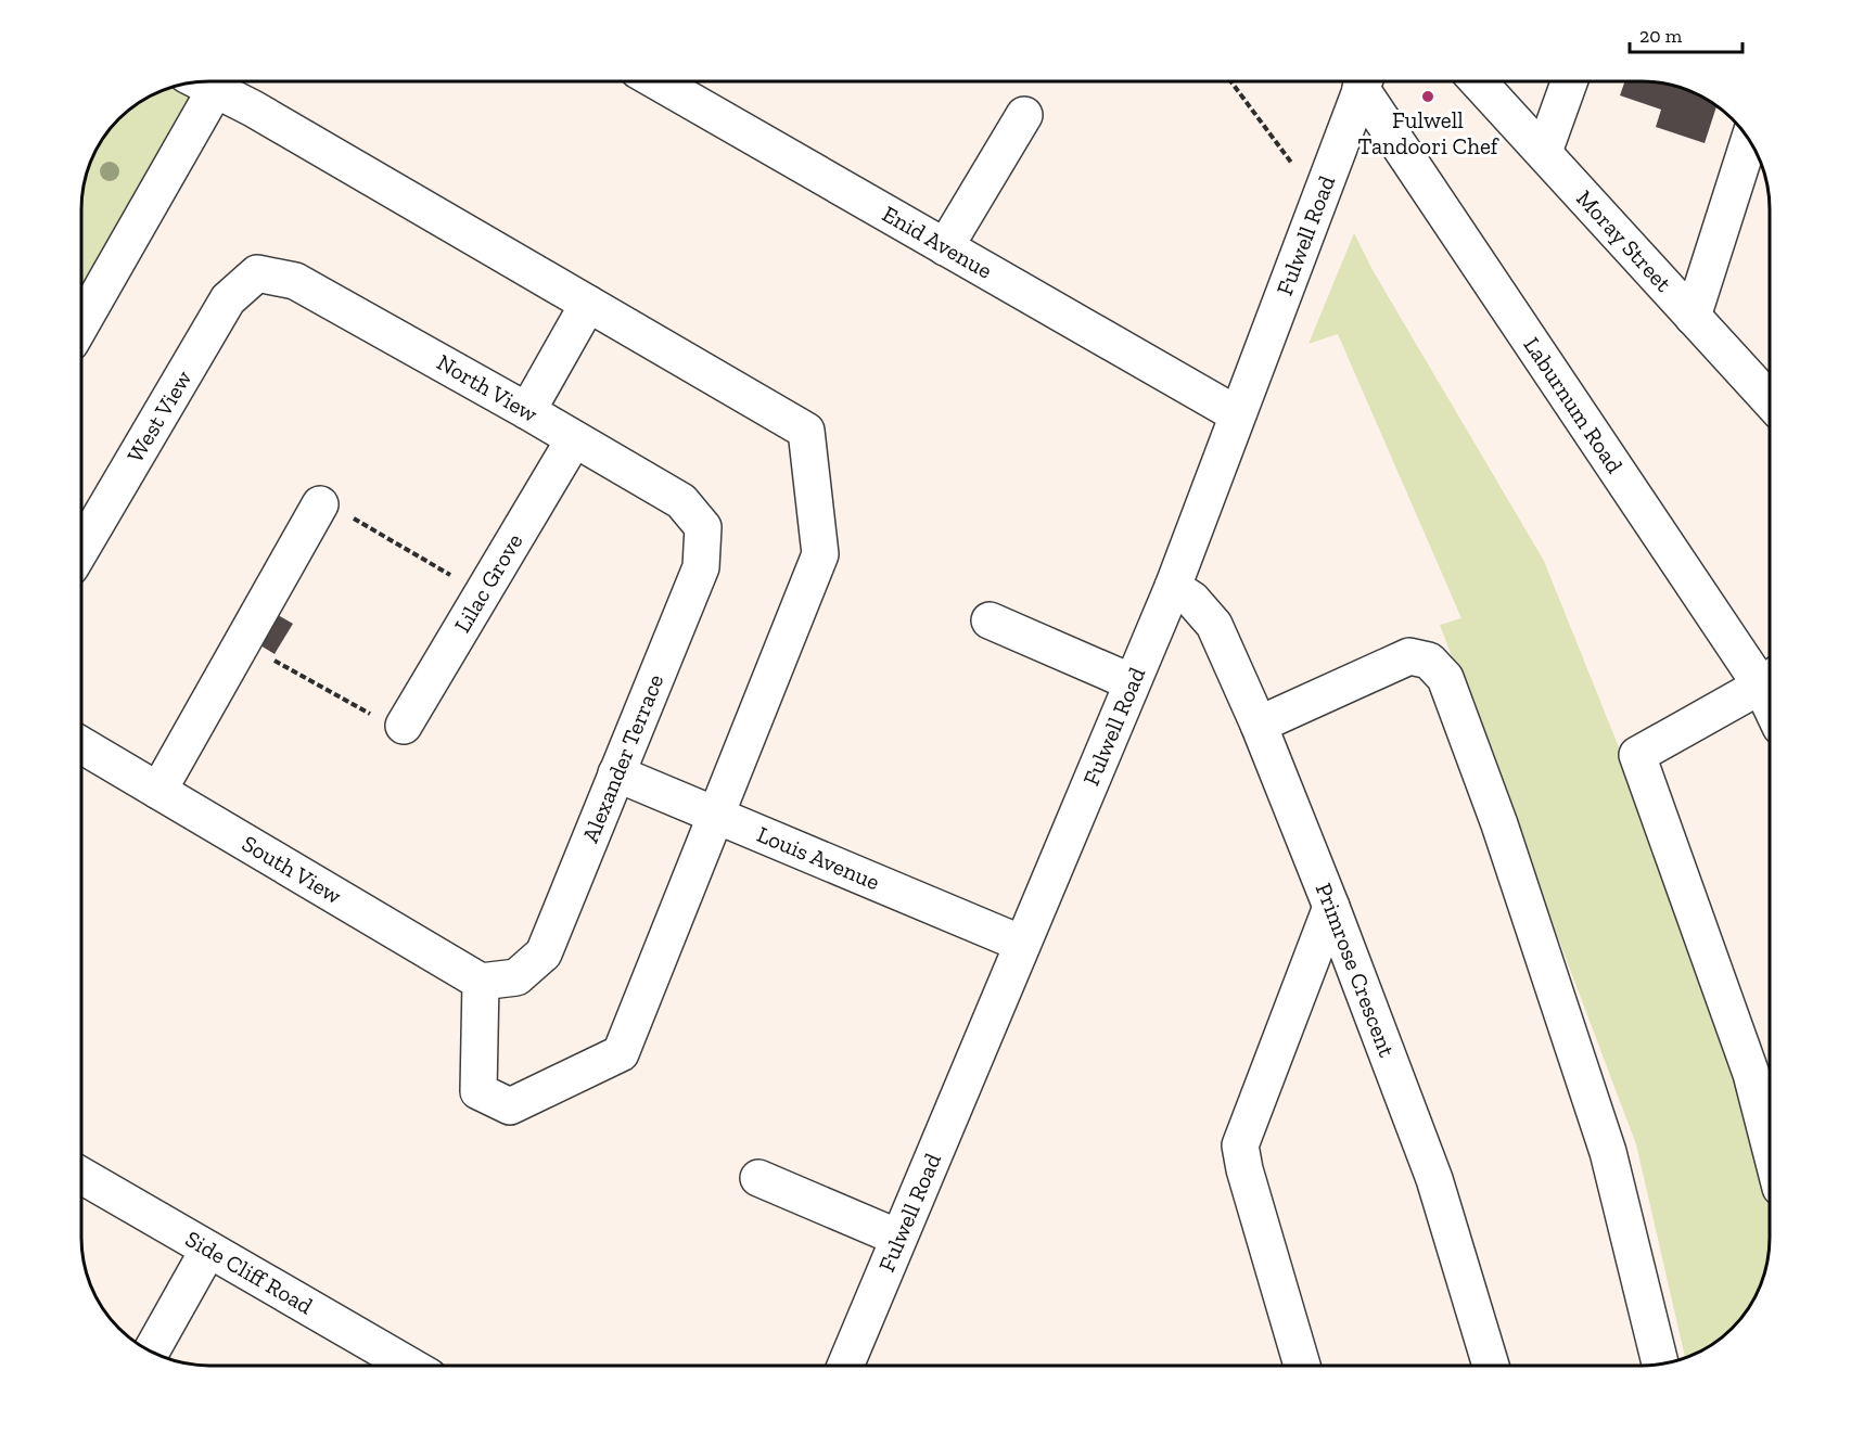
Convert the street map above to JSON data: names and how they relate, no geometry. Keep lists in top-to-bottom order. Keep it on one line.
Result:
{"streets":{"street":["Fulwell Road","Moray Street","Enid Avenue","North View","Laburnum Road","West View","Lilac Grove","Alexander Terrace","Louis Avenue","South View","Primrose Crescent","Side Cliff Road"]},"crossings":[["Fulwell Road","Enid Avenue"],["Fulwell Road","Louis Avenue"],["Fulwell Road","Primrose Crescent"],["North View","West View"],["North View","Lilac Grove"],["North View","Alexander Terrace"],["Alexander Terrace","Louis Avenue"],["Alexander Terrace","South View"]],"places":["Fulwell Tandoori Chef"],"scale_bar":"20 m"}
